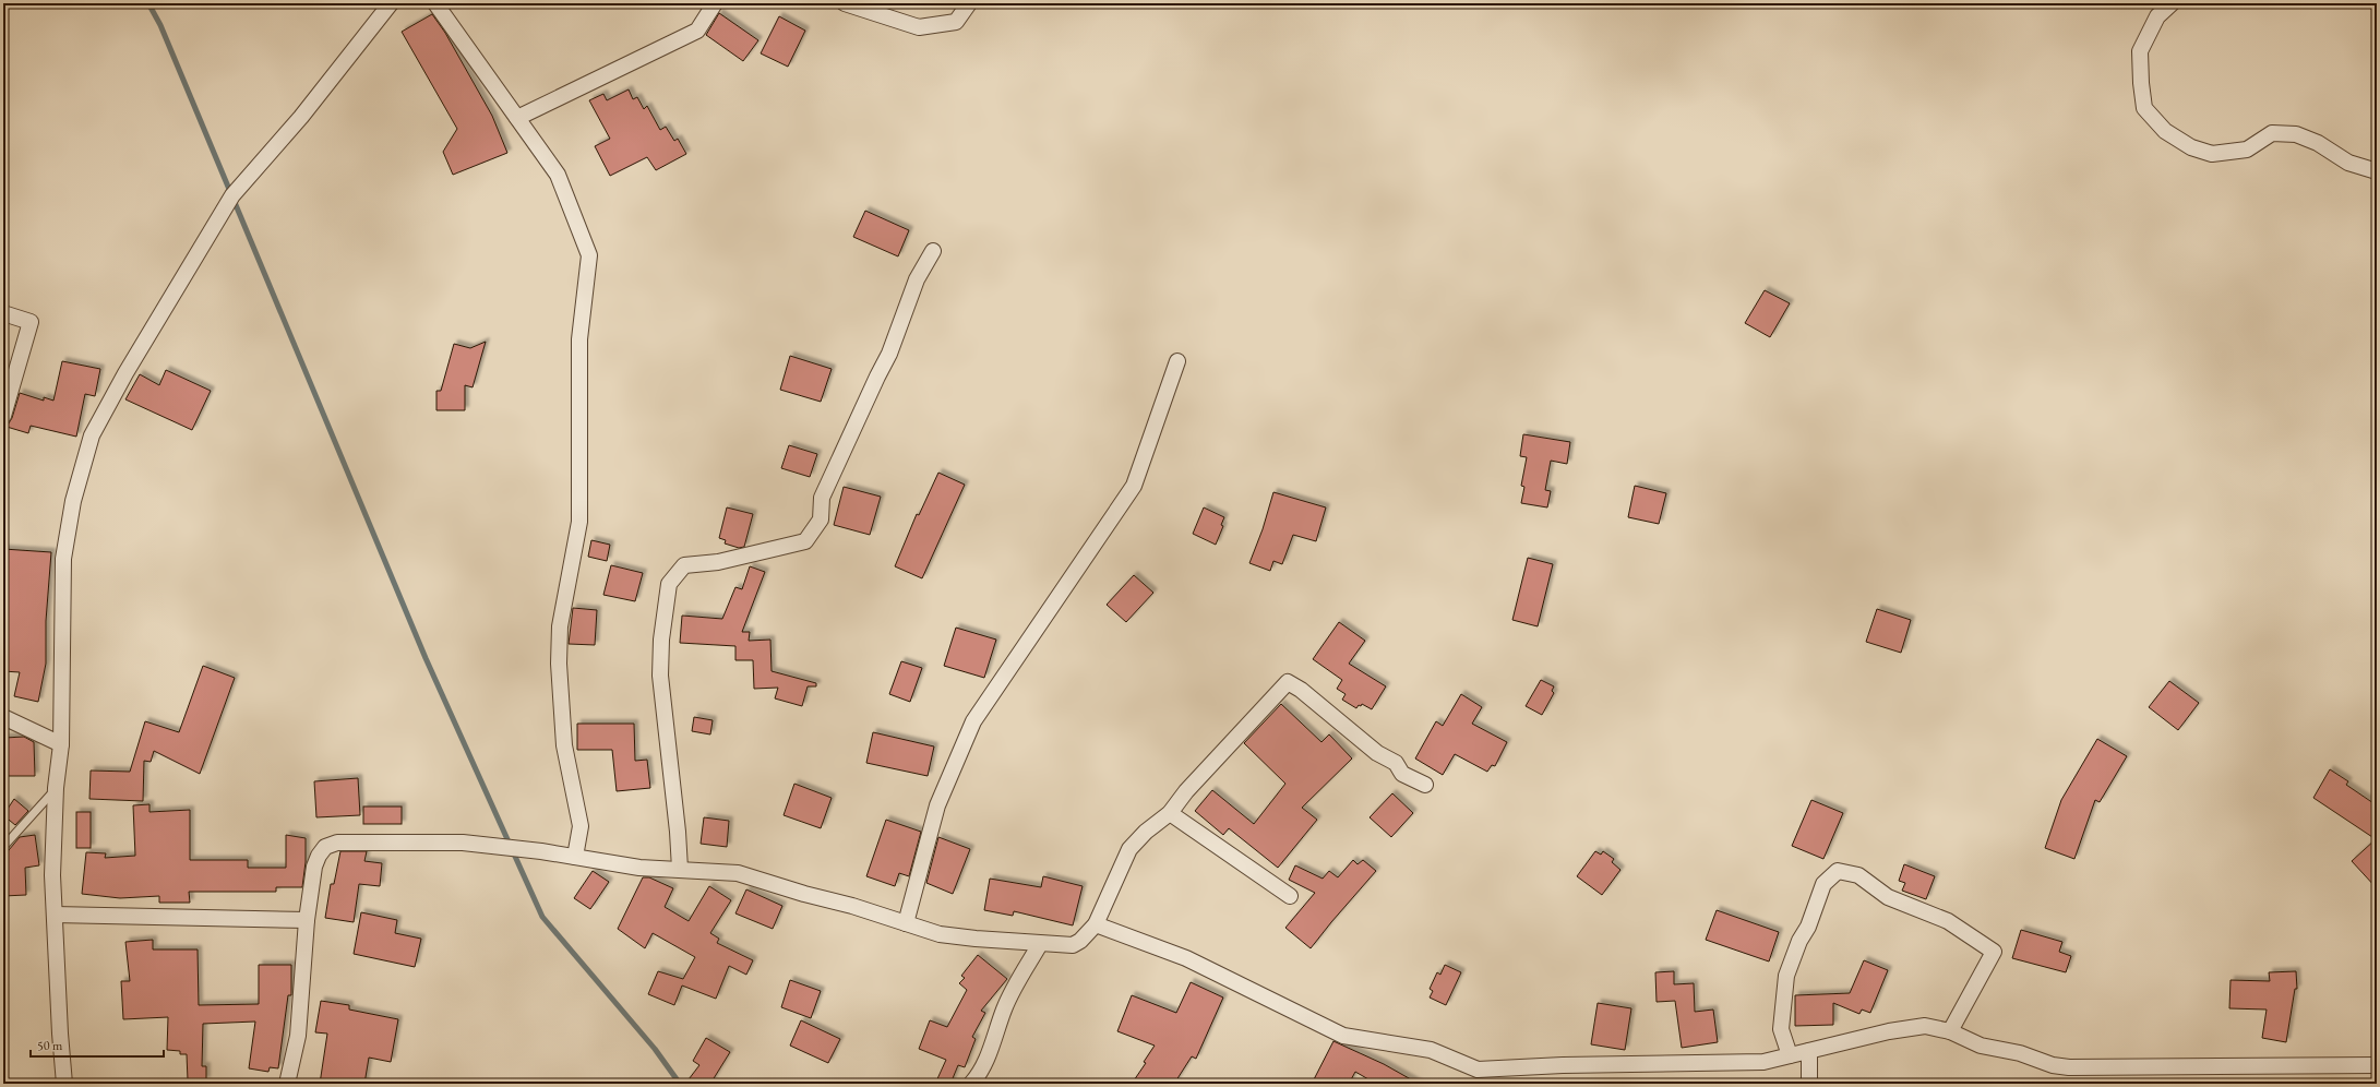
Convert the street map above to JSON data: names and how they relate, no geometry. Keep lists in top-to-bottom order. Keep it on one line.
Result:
{"scale_bar":"50 m"}
